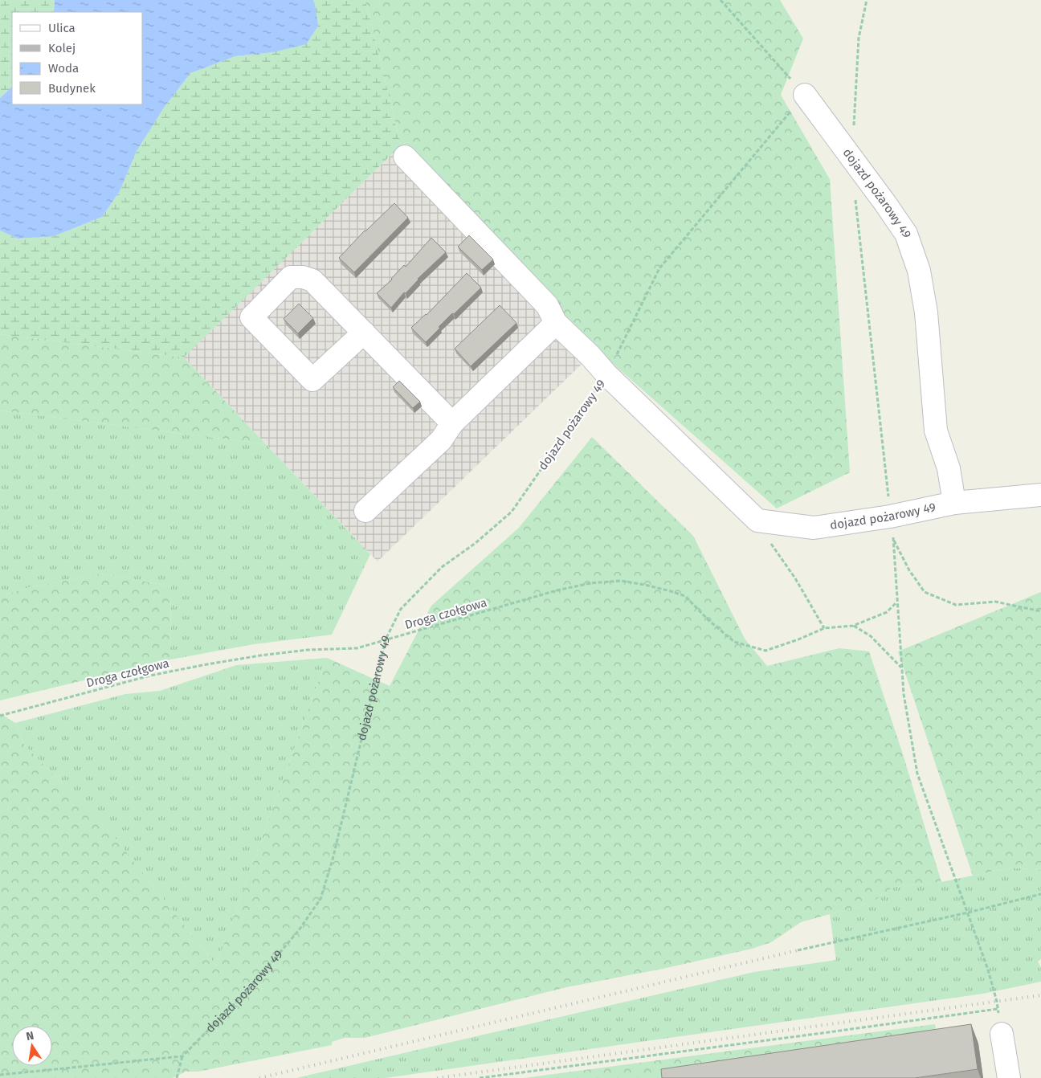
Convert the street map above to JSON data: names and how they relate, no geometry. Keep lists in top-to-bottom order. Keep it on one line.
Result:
{"streets":{"lane":["dojazd pożarowy 49"],"path":["Droga czołgowa"]},"crossings":[["dojazd pożarowy 49","Droga czołgowa"]],"legend":["Ulica","Kolej","Woda","Budynek"],"north":"top"}
